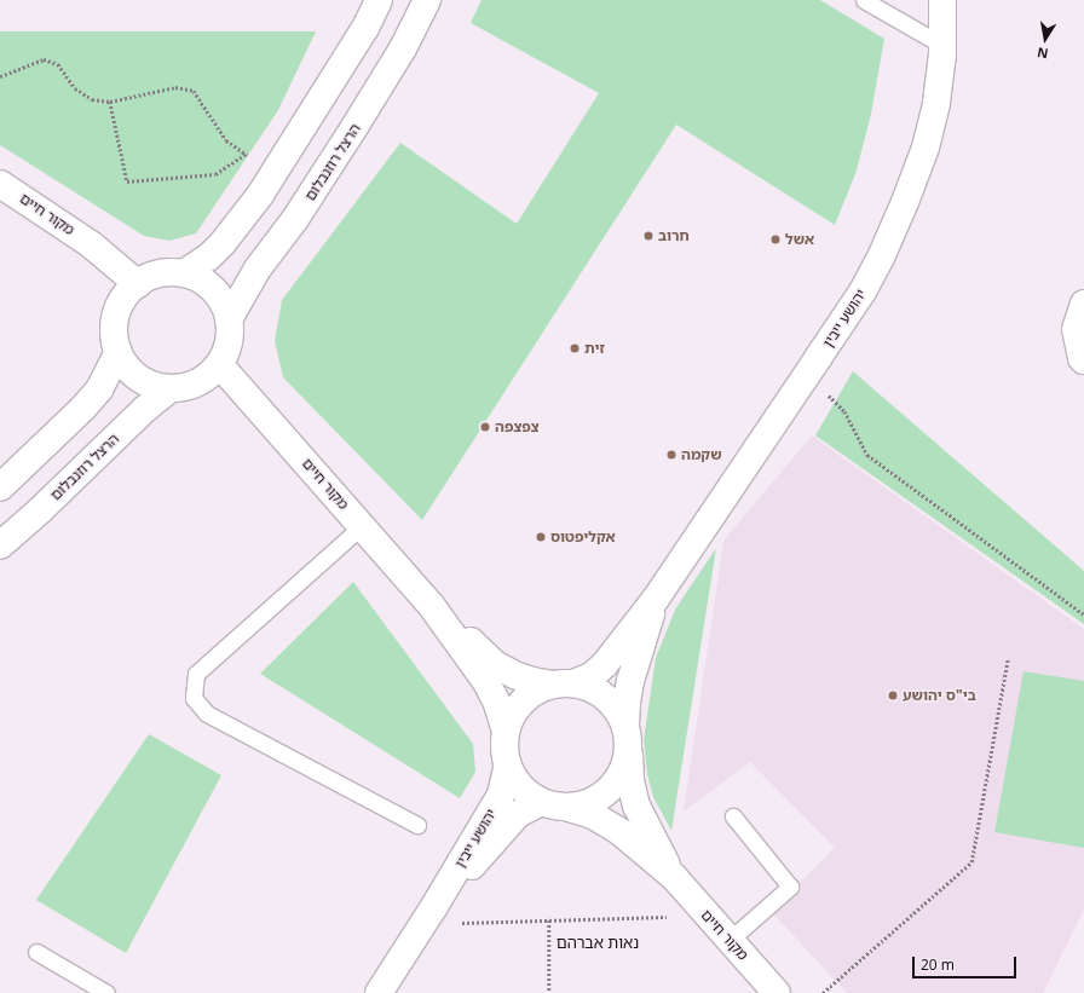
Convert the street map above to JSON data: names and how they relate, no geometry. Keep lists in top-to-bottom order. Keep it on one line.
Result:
{"streets":{"street":["הרצל רוזנבלום","מקור חיים","יהושע ייבין"]},"crossings":[["הרצל רוזנבלום","מקור חיים"],["מקור חיים","יהושע ייבין"]],"districts":["נאות אברהם"],"places":["חרוב","אשל","זית","צפצפה","שקמה","אקליפטוס","בי\"ס יהושע"],"scale_bar":"20 m","north":"bottom"}
